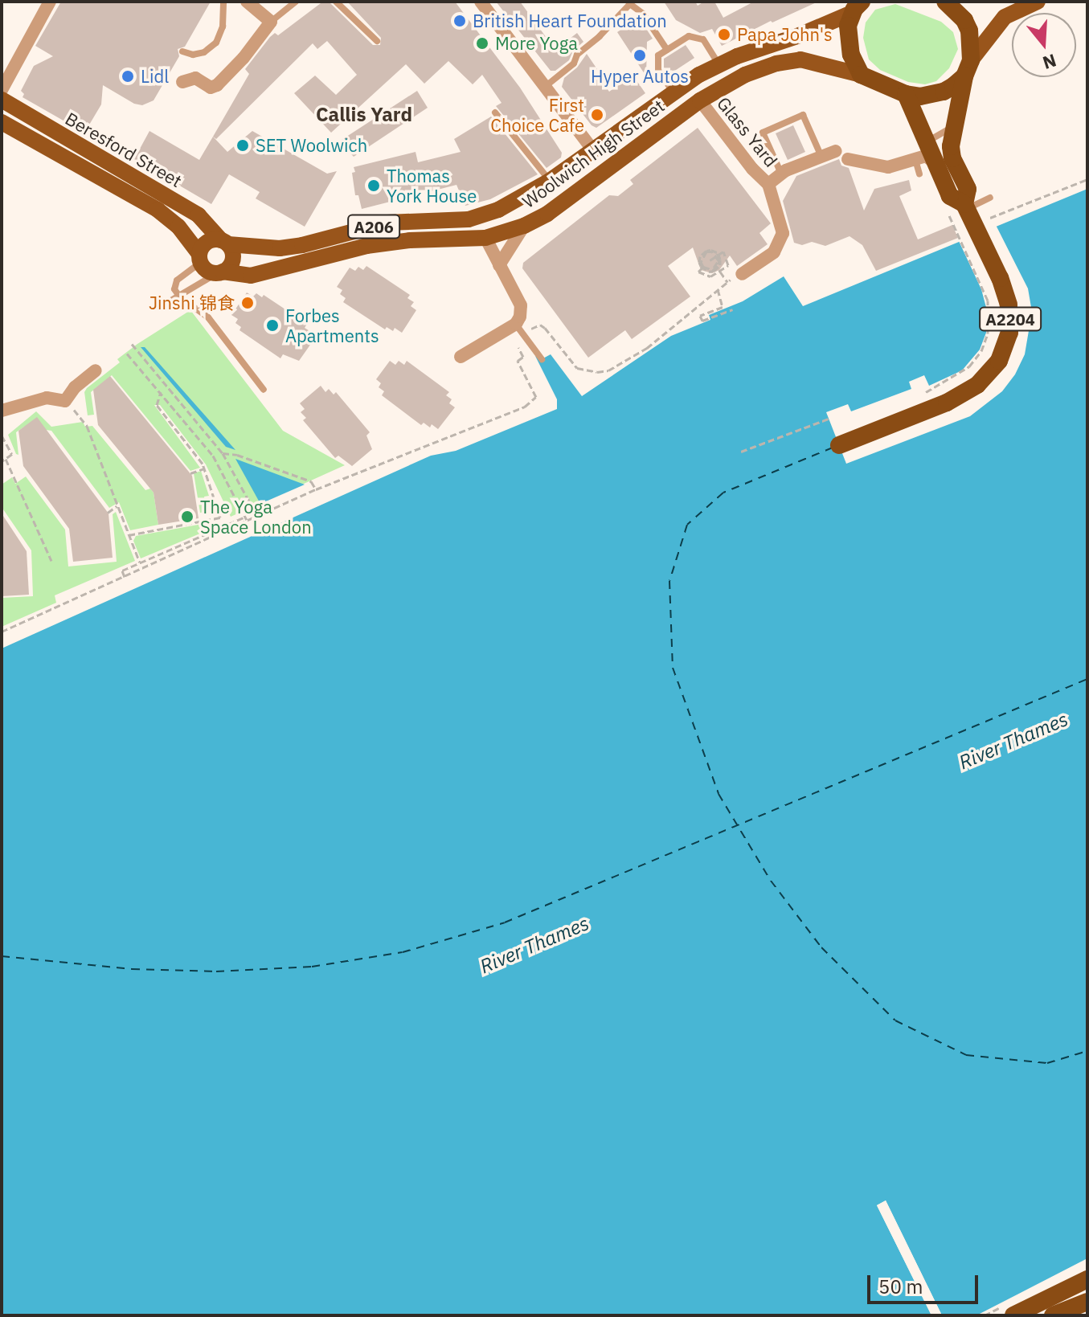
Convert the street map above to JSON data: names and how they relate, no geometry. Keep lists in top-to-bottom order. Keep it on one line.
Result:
{"streets":{"highway":["A2204"],"main road":["Beresford Street","Woolwich High Street","A206"],"street":["Glass Yard"]},"crossings":[["Glass Yard","Woolwich High Street"],["Beresford Street","Woolwich High Street"]],"districts":["Callis Yard"],"water":["River Thames"],"places":["British Heart Foundation","Papa John's","More Yoga","Hyper Autos","Lidl","First Choice Cafe","SET Woolwich","Thomas York House","Jinshi 锦食","Forbes Apartments","The Yoga Space London"],"scale_bar":"50 m","north":"bottom"}
